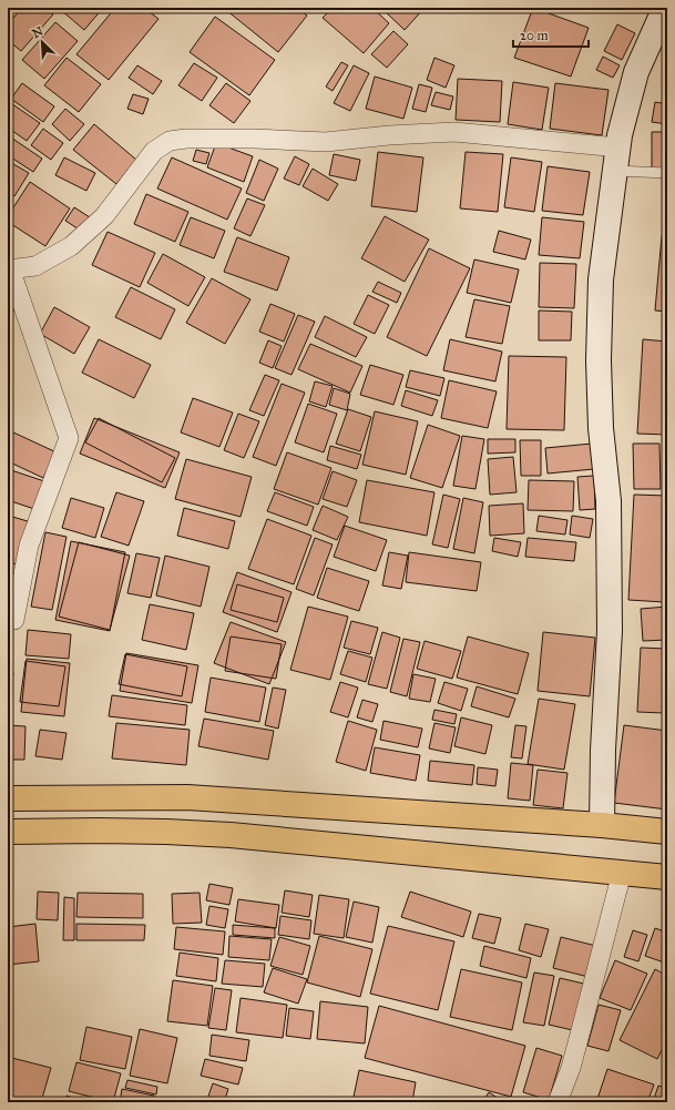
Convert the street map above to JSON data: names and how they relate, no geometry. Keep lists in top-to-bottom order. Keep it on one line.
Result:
{"scale_bar":"20 m","north":"top left"}
